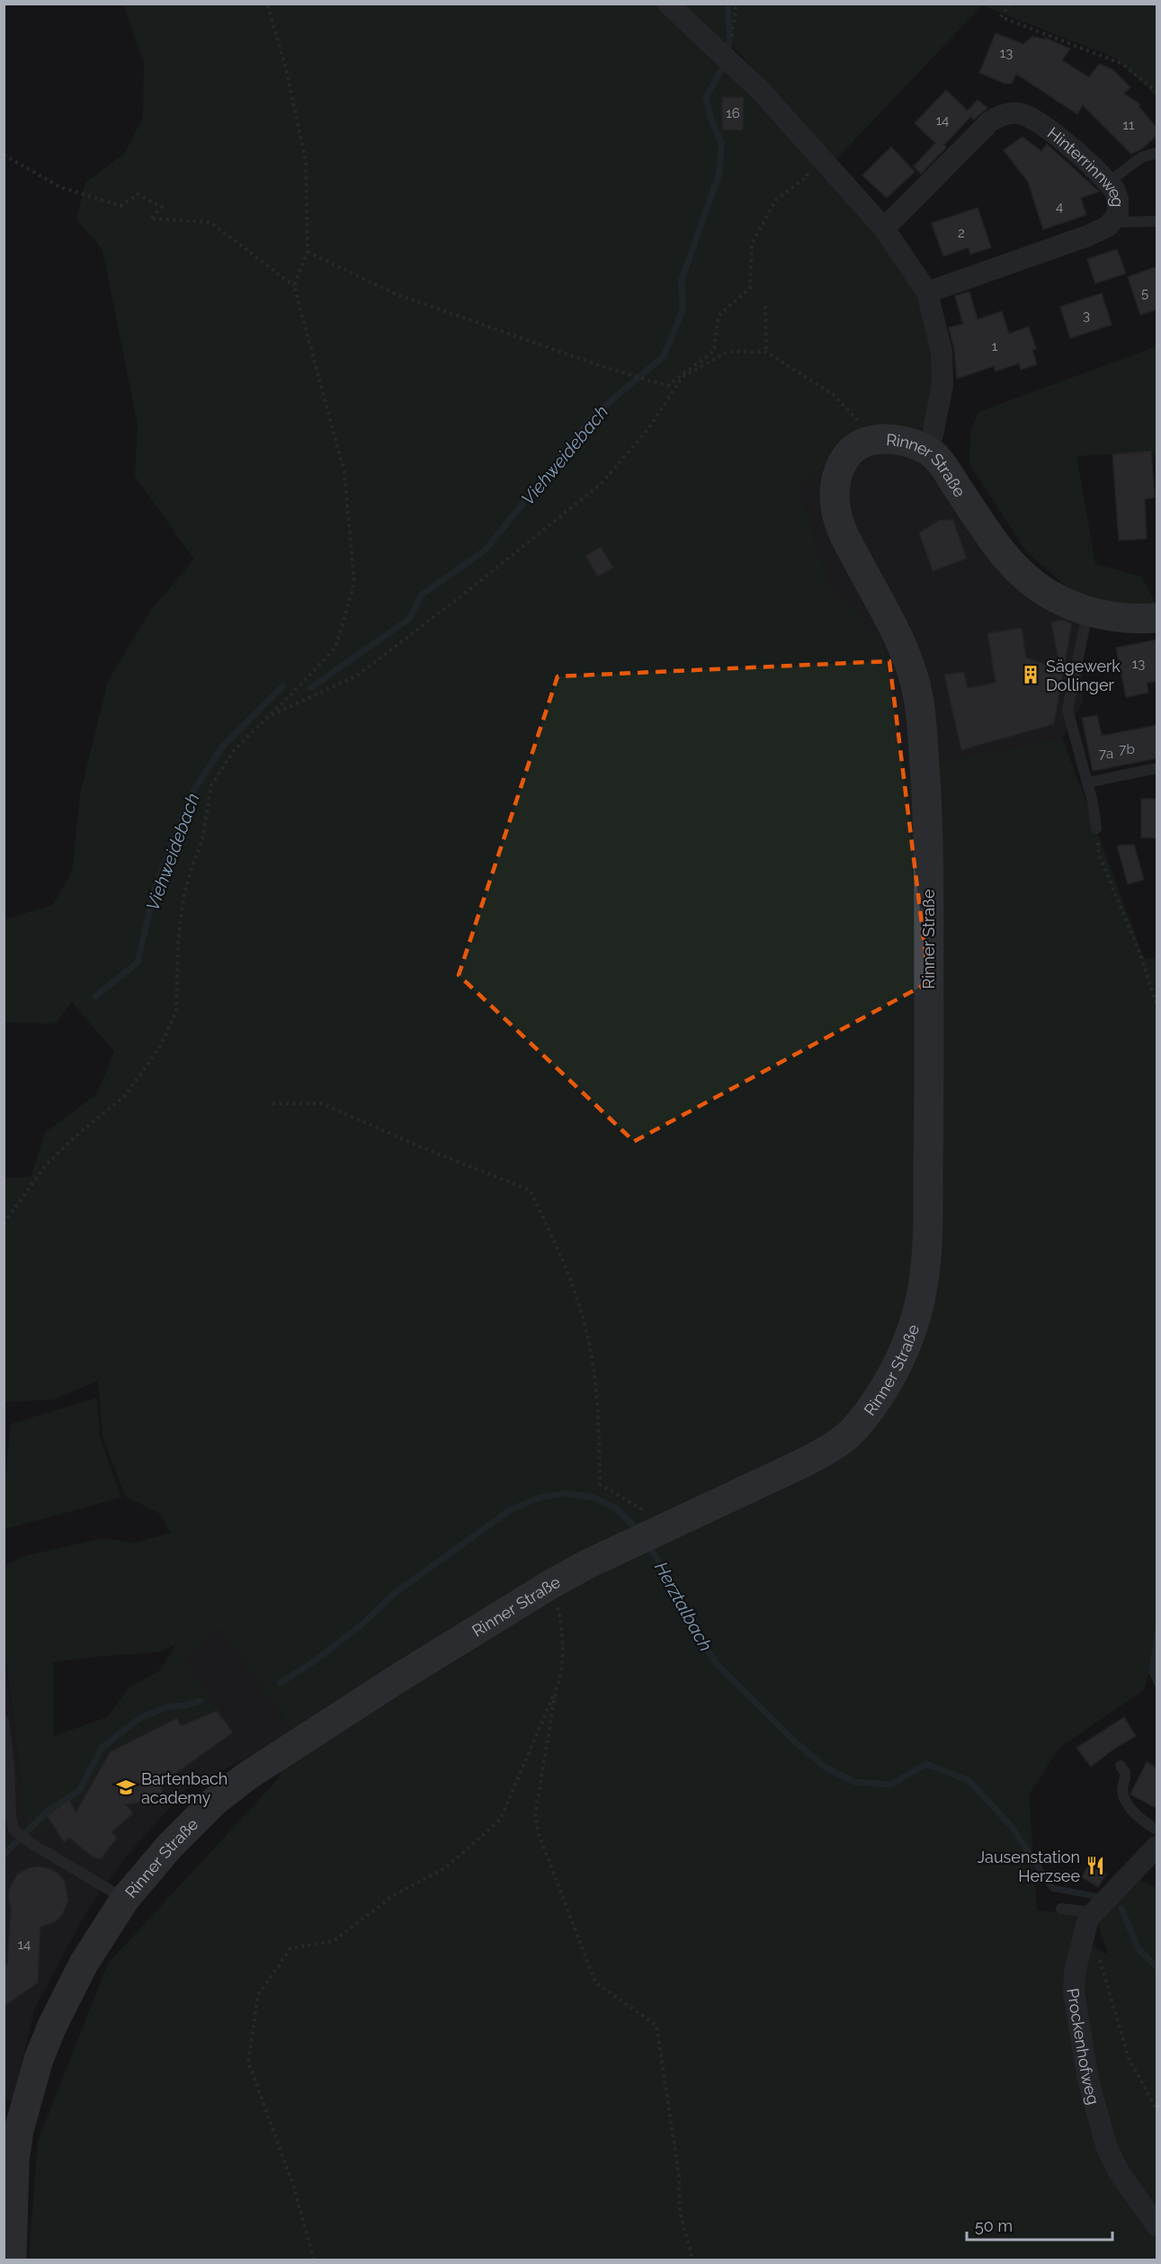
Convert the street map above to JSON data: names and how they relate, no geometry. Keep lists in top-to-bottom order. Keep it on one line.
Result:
{"streets":{"main road":["Rinner Straße"],"street":["Hinterrinnweg","Prockenhofweg"]},"water":["Viehweidebach","Herztalbach"],"places":{"building":["Sägewerk Dollinger"],"school or university":["Bartenbach academy"],"restaurant":["Jausenstation Herzsee"]},"house_numbers":["13","16","14","11","4","2","5","3","1","13","7b","7a","14"],"scale_bar":"50 m"}
